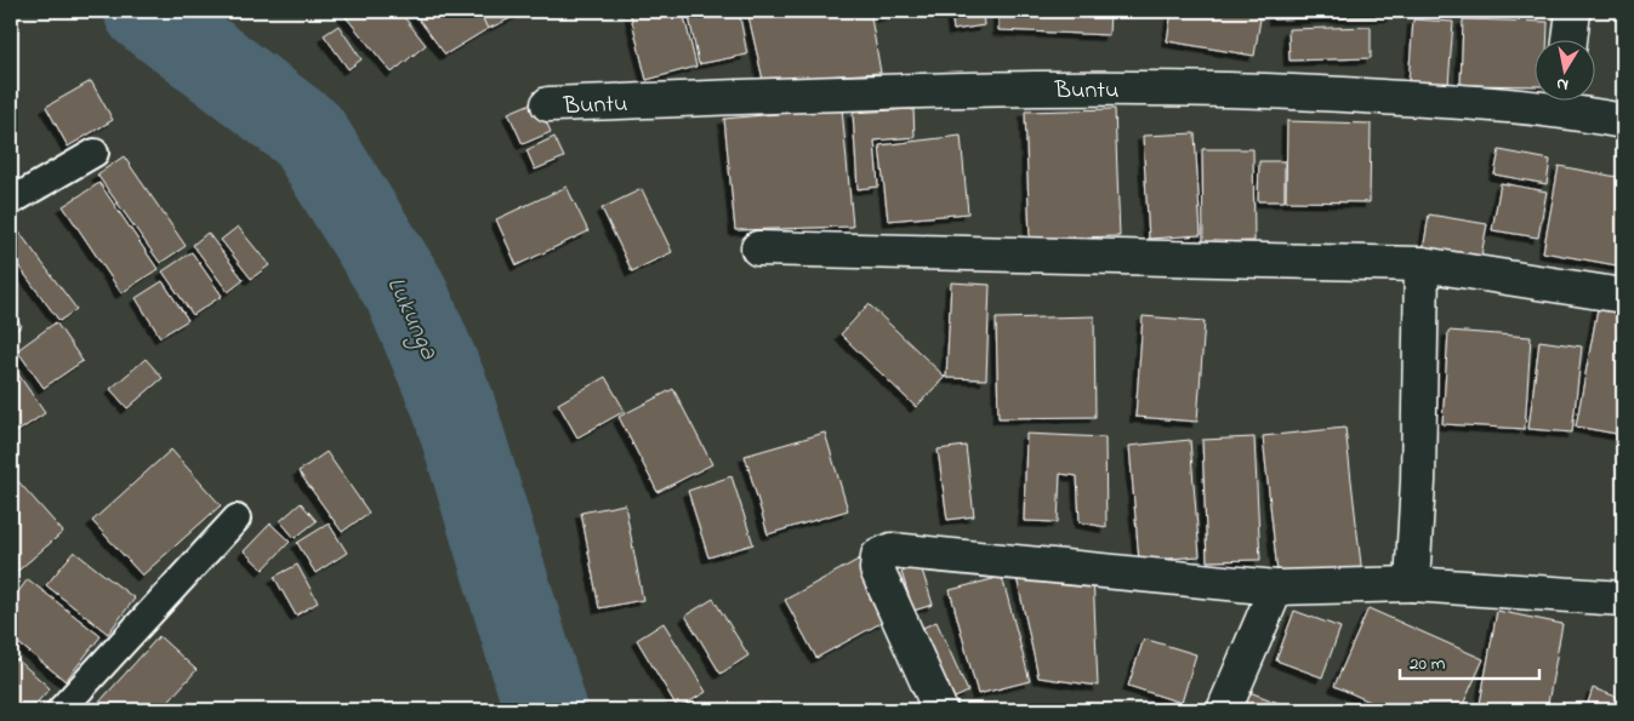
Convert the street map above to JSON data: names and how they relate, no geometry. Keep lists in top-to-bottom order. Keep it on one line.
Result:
{"streets":{"street":["Buntu"]},"water":["Lukunga"],"scale_bar":"20 m","north":"bottom"}
